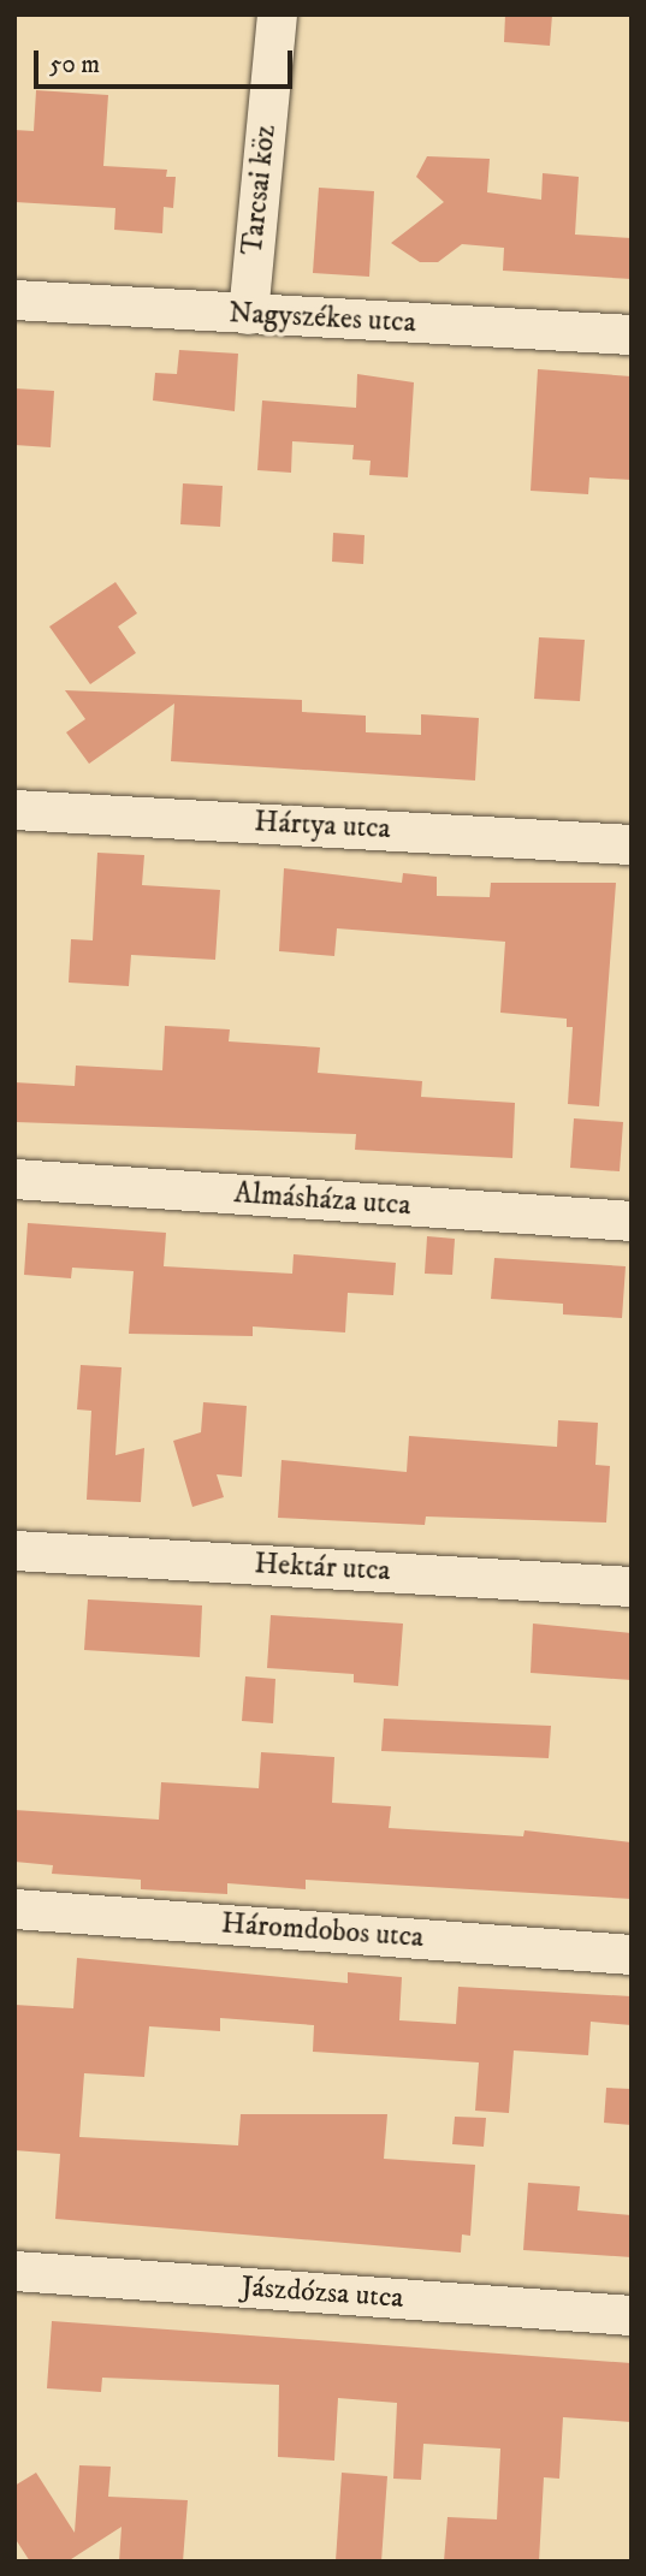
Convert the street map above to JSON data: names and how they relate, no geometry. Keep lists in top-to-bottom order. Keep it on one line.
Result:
{"streets":{"street":["Tarcsai köz","Nagyszékes utca","Hártya utca","Almásháza utca","Hektár utca","Háromdobos utca","Jászdózsa utca"]},"crossings":[["Tarcsai köz","Nagyszékes utca"]],"scale_bar":"50 m"}
